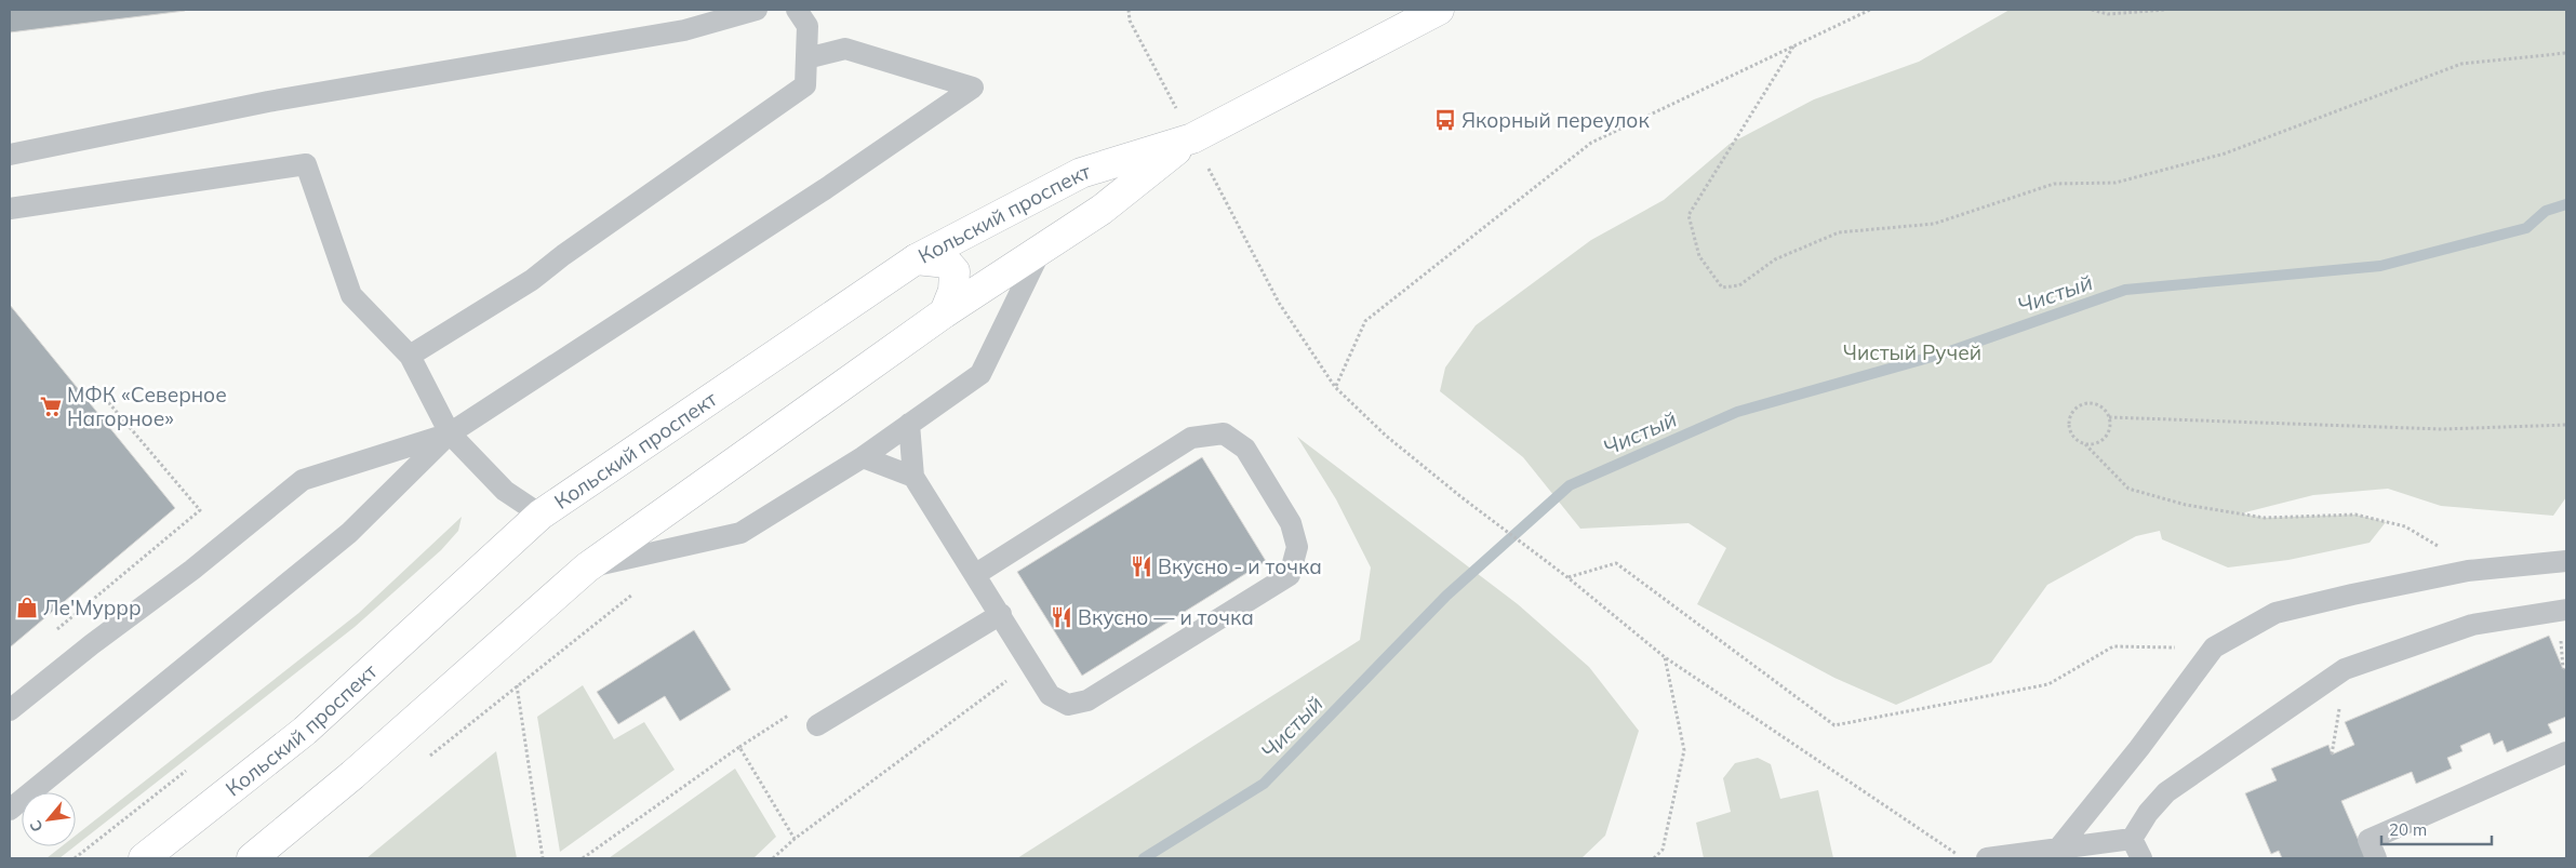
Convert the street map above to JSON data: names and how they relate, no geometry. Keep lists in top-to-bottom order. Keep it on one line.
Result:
{"streets":{"main road":["Кольский проспект"]},"water":["Чистый"],"parks":["Чистый Ручей"],"places":{"bus stop":["Якорный переулок"],"supermarket":["МФК «Северное Нагорное»"],"restaurant":["Вкусно - и точка","Вкусно — и точка"],"shop":["Ле'Муррр"]},"scale_bar":"20 m","north":"bottom left"}
